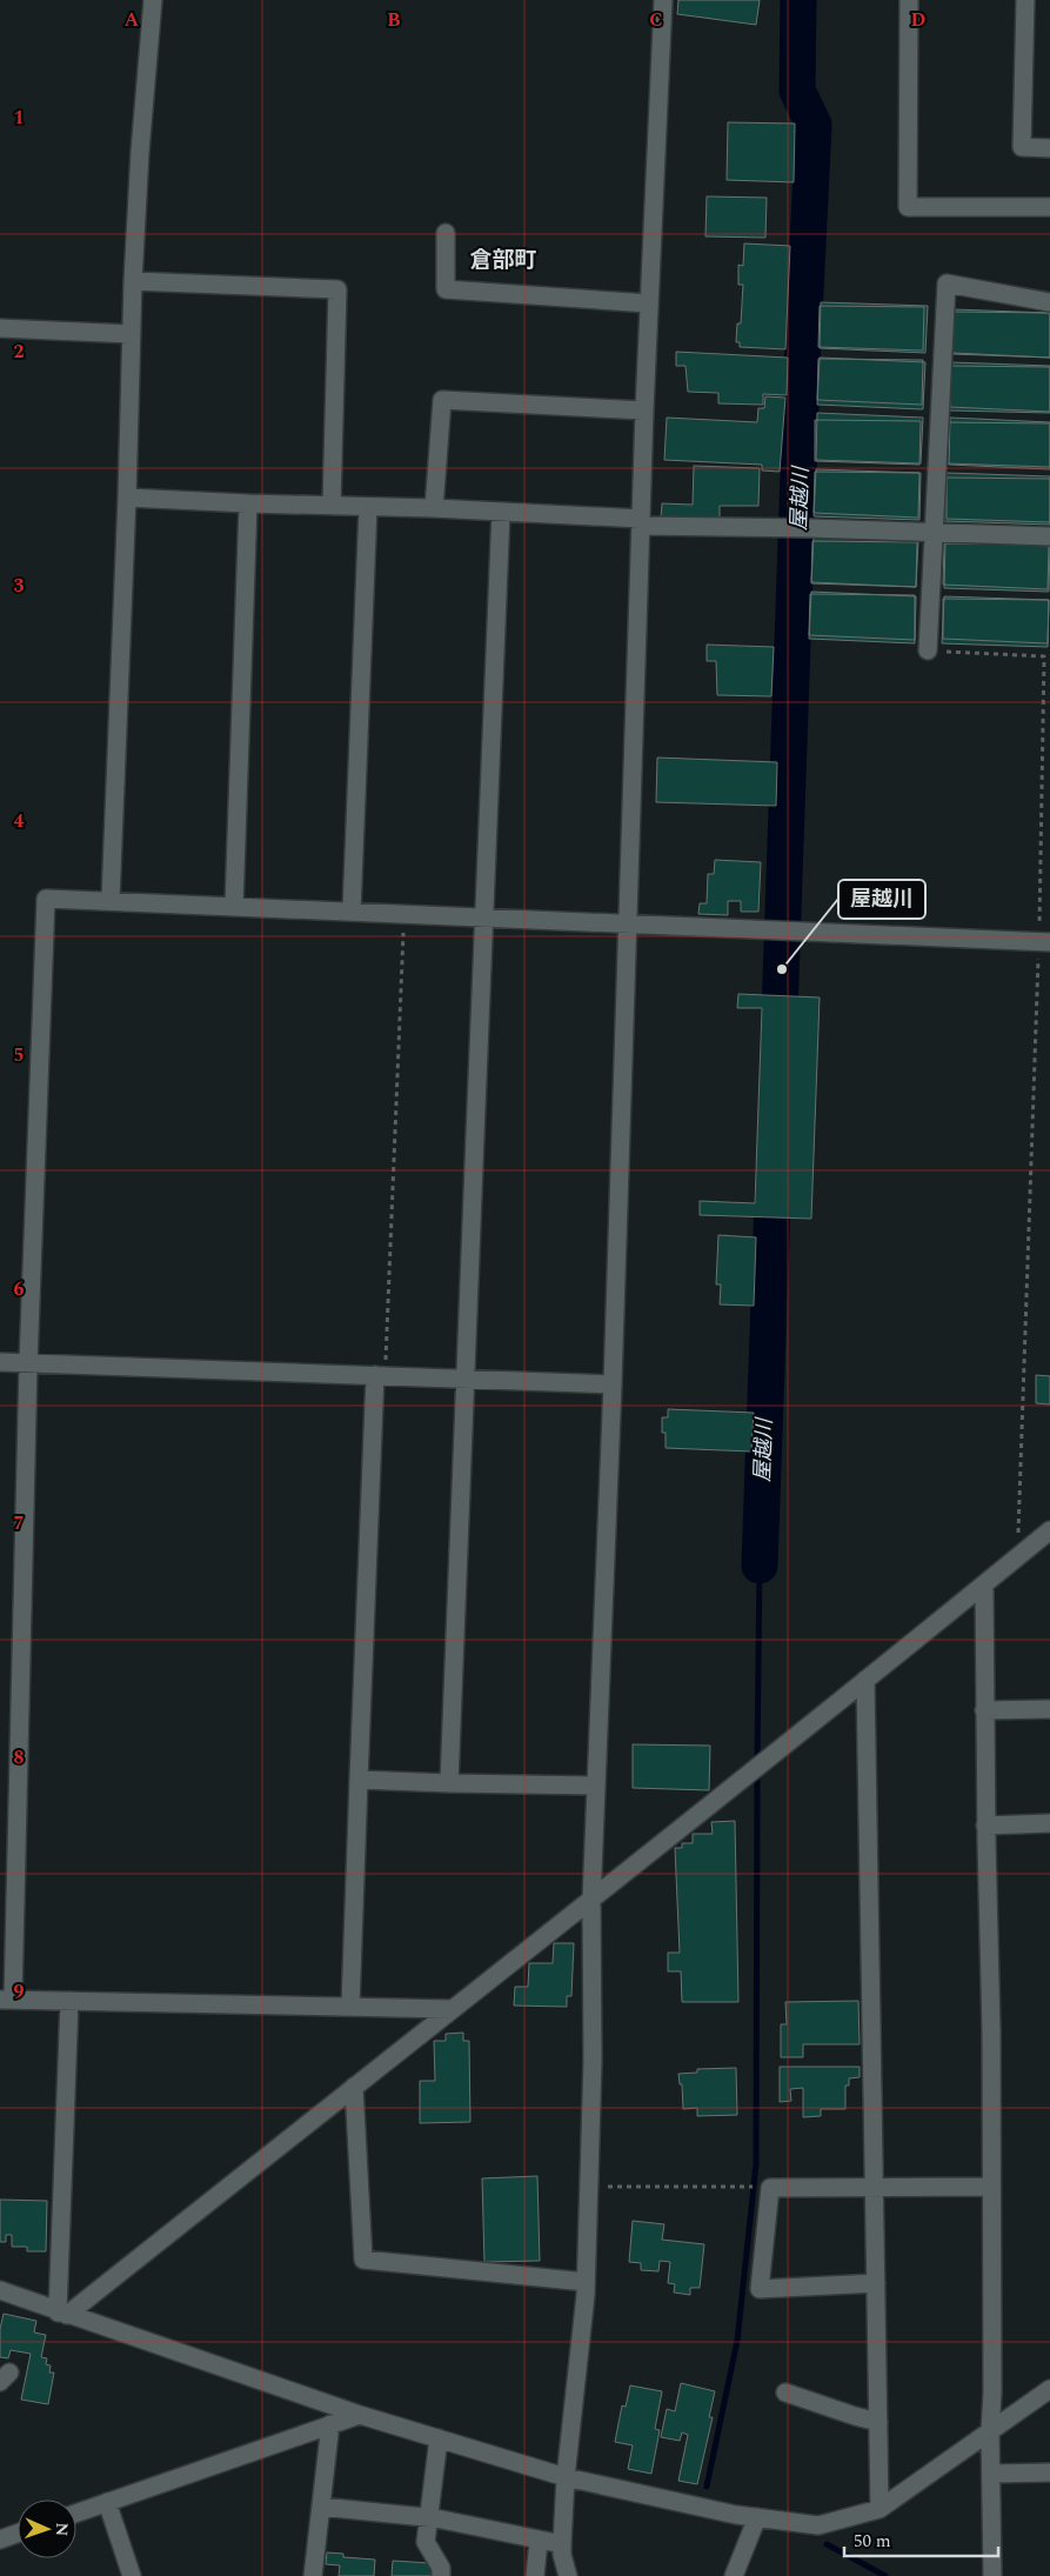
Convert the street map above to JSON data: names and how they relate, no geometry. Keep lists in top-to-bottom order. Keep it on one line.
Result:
{"districts":["倉部町"],"water":["屋越川"],"places":["屋越川"],"scale_bar":"50 m","north":"right","grid":{"columns":["A","B","C","D"],"rows":["1","2","3","4","5","6","7","8","9"]}}
